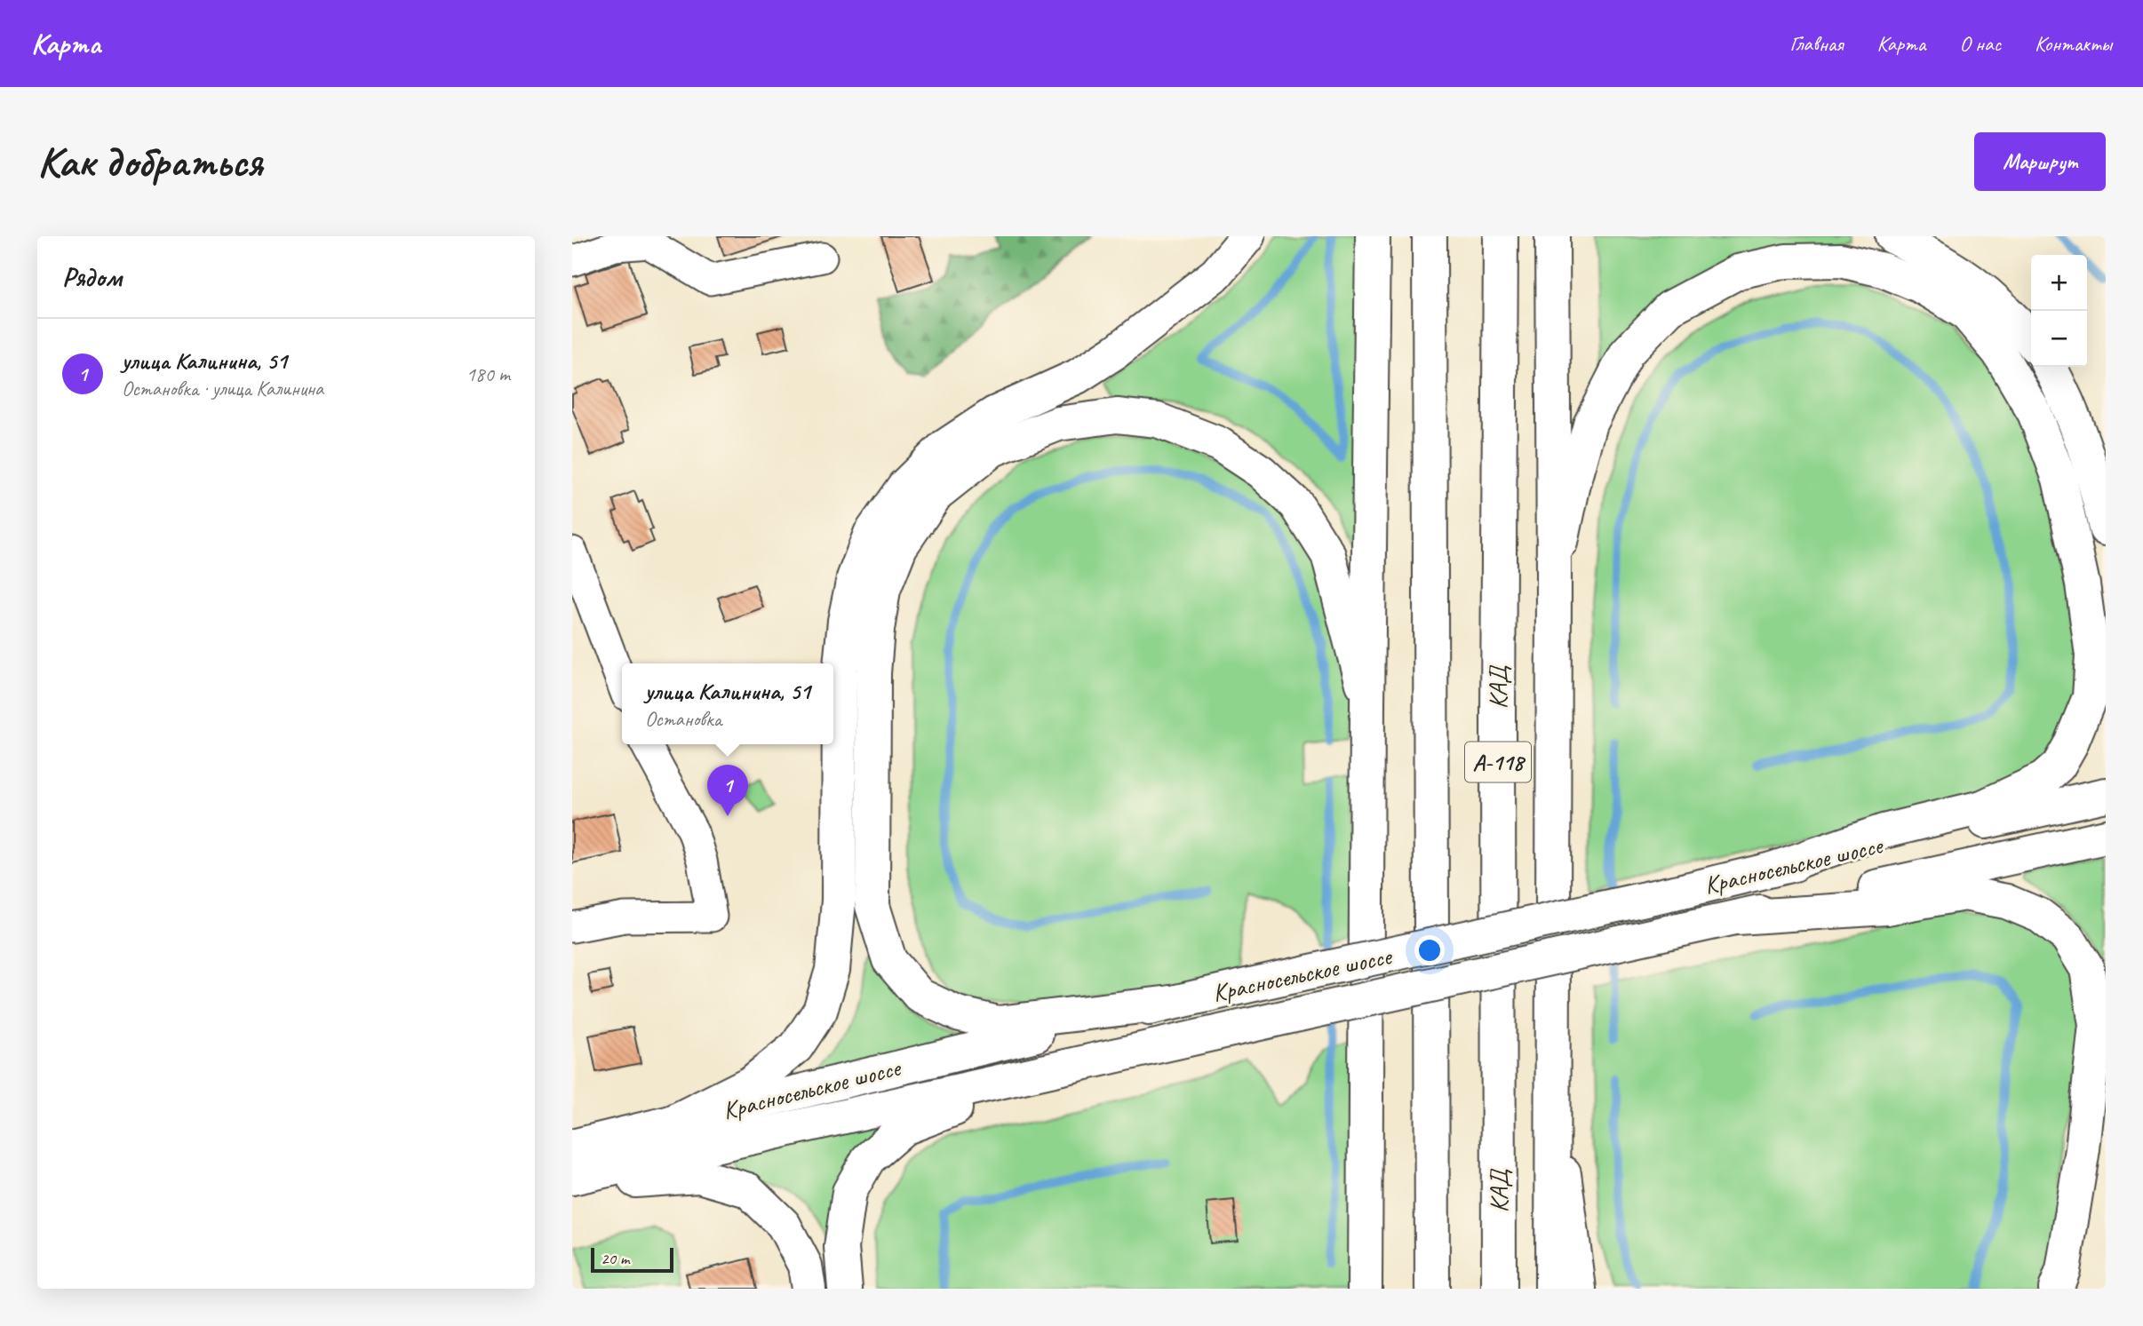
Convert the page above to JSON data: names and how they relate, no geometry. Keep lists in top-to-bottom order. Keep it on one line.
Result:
{"streets":{"main road":["КАД","А-118","Красносельское шоссе"]},"scale_bar":"20 m","page":{"header":"Карта","nav":["Главная","Карта","О нас","Контакты"],"buttons":"Маршрут","title":"Как добраться","heading":"Рядом","map_buttons":["+","−"],"list":[{"mark":"1","name":"улица Калинина, 51","note":"Остановка · улица Калинина","value":"180 m"}],"popup":["улица Калинина, 51","Остановка"],"pins":"1","scale":"20 m"}}
